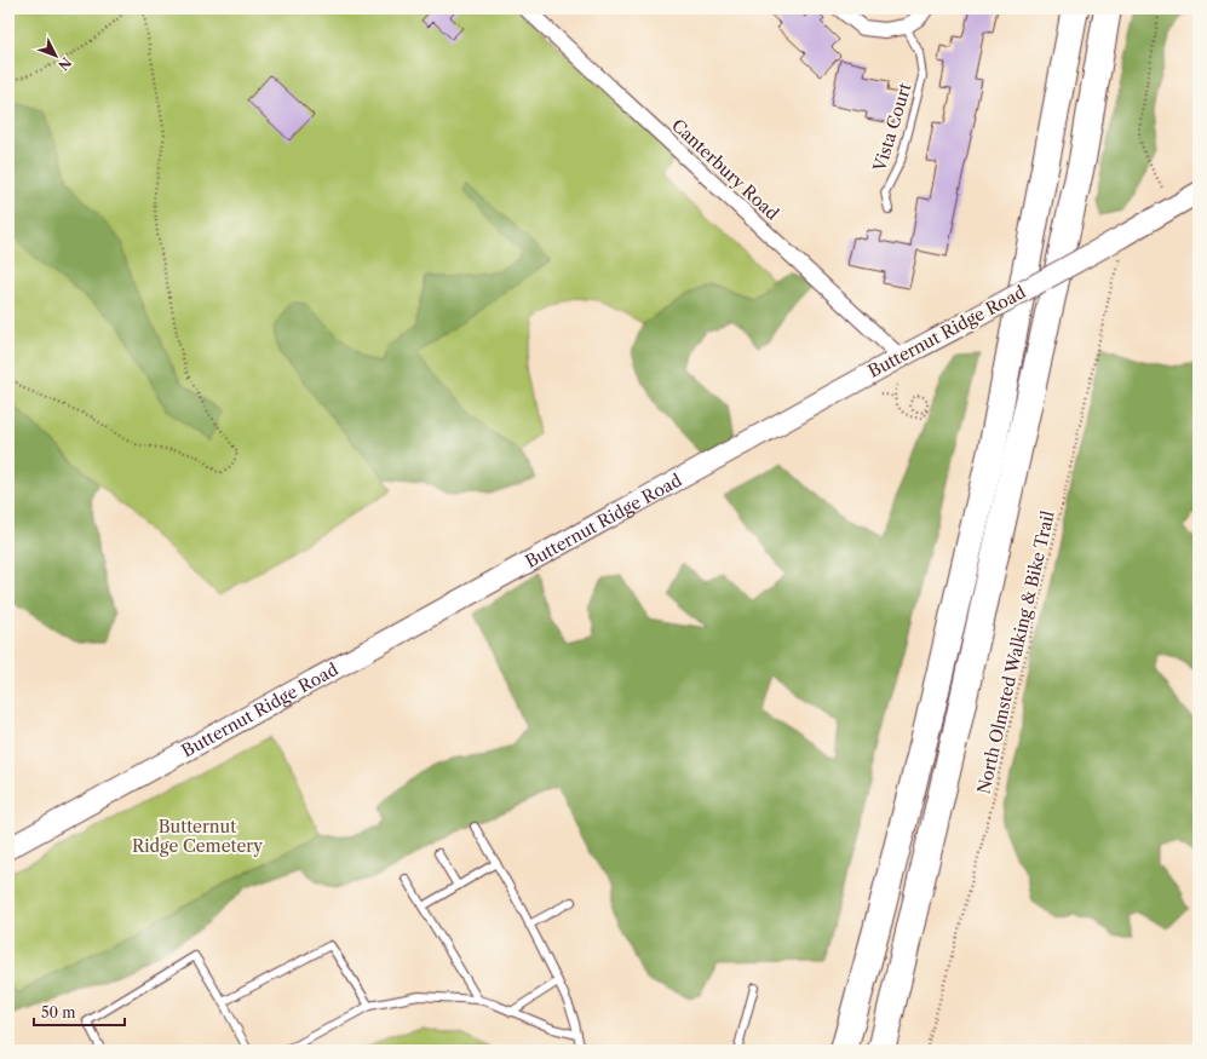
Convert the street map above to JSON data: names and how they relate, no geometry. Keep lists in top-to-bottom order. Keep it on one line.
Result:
{"streets":{"street":["Canterbury Road","Butternut Ridge Road"],"lane":["Vista Court"],"path":["North Olmsted Walking & Bike Trail"]},"crossings":[["Canterbury Road","Butternut Ridge Road"],["Butternut Ridge Road","North Olmsted Walking & Bike Trail"]],"parks":["Butternut Ridge Cemetery"],"scale_bar":"50 m","north":"bottom right"}
